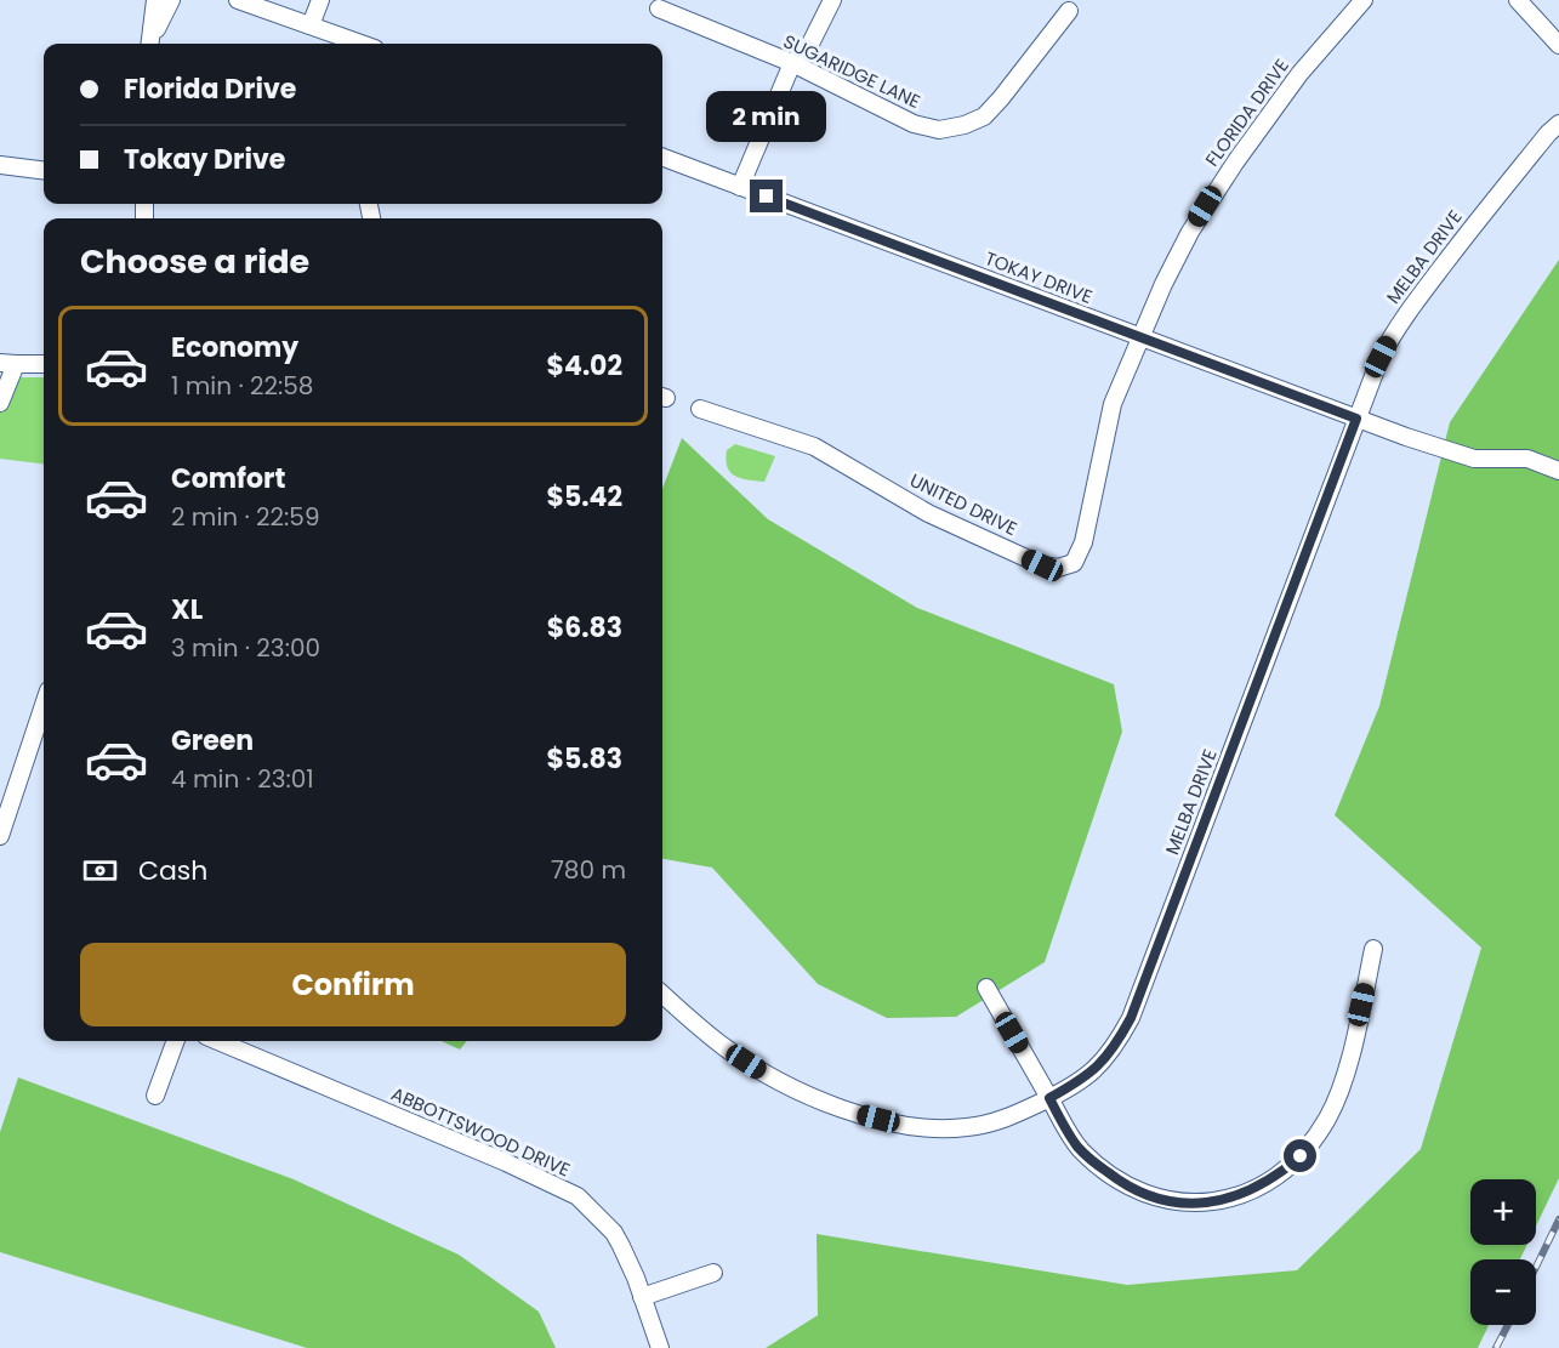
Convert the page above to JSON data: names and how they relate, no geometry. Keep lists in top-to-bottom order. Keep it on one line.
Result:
{"streets":{"street":["SUGARIDGE LANE","FLORIDA DRIVE","MELBA DRIVE","TOKAY DRIVE","UNITED DRIVE","ABBOTTSWOOD DRIVE"]},"crossings":[["FLORIDA DRIVE","TOKAY DRIVE"],["FLORIDA DRIVE","UNITED DRIVE"],["MELBA DRIVE","TOKAY DRIVE"],["TOKAY DRIVE","UNITED DRIVE"]],"page":{"banner":["Florida Drive","Tokay Drive"],"bubble":"2 min","heading":"Choose a ride","list":[{"name":"Economy","note":"1 min · 22:58","value":"$4.02"},{"name":"Comfort","note":"2 min · 22:59","value":"$5.42"},{"name":"XL","note":"3 min · 23:00","value":"$6.83"},{"name":"Green","note":"4 min · 23:01","value":"$5.83"}],"pay":["Cash","780 m"],"buttons":"Confirm","map_buttons":["+","−"]}}
